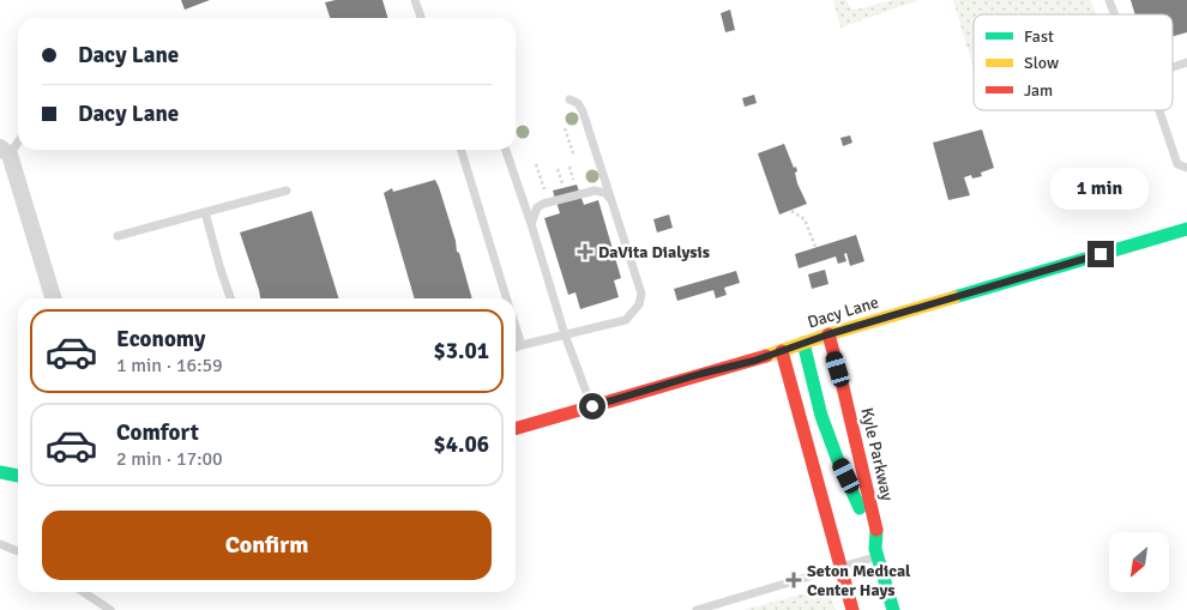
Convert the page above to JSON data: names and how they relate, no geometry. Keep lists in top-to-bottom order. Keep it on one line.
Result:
{"streets":{"street":["Dacy Lane","Kyle Parkway"]},"crossings":[["Dacy Lane","Kyle Parkway"]],"places":{"health":["DaVita Dialysis","Seton Medical Center Hays"]},"legend":["Fast","Slow","Jam"],"north":"bottom left","page":{"banner":["Dacy Lane","Dacy Lane"],"bubble":"1 min","list":[{"name":"Economy","note":"1 min · 16:59","value":"$3.01"},{"name":"Comfort","note":"2 min · 17:00","value":"$4.06"}],"buttons":"Confirm"}}
